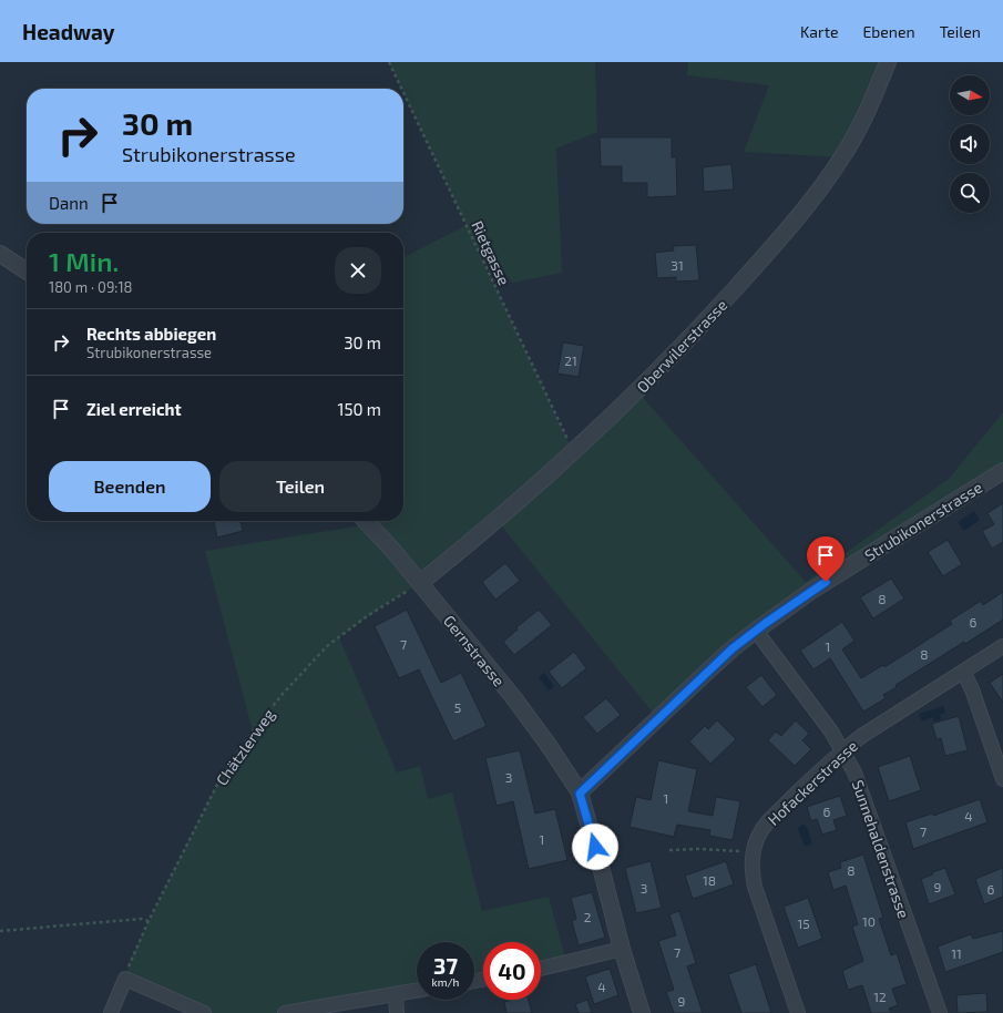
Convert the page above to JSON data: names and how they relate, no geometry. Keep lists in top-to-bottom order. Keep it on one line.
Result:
{"streets":{"street":["Oberwilerstrasse","Strubikonerstrasse","Gernstrasse","Hofackerstrasse","Sunnehaldenstrasse"],"path":["Rietgasse","Chätzlerweg"]},"crossings":[["Rietgasse","Oberwilerstrasse"],["Oberwilerstrasse","Gernstrasse"],["Oberwilerstrasse","Chätzlerweg"],["Strubikonerstrasse","Gernstrasse"],["Strubikonerstrasse","Sunnehaldenstrasse"],["Gernstrasse","Chätzlerweg"],["Hofackerstrasse","Sunnehaldenstrasse"]],"house_numbers":["31","21","8","6","7","1","8","5","3","1","6","4","7","1","8","18","9","3","6","2","10","15","7","11","4","12","9"],"north":"right","page":{"header":"Headway","nav":["Karte","Ebenen","Teilen"],"turn":["30 m","Strubikonerstrasse"],"then":"Dann","heading":["1 Min.","180 m · 09:18"],"list":[{"name":"Rechts abbiegen","note":"Strubikonerstrasse","value":"30 m"},{"name":"Ziel erreicht","value":"150 m"}],"buttons":["Beenden","Teilen"],"speed":"37 km/h","limit":"40"}}
